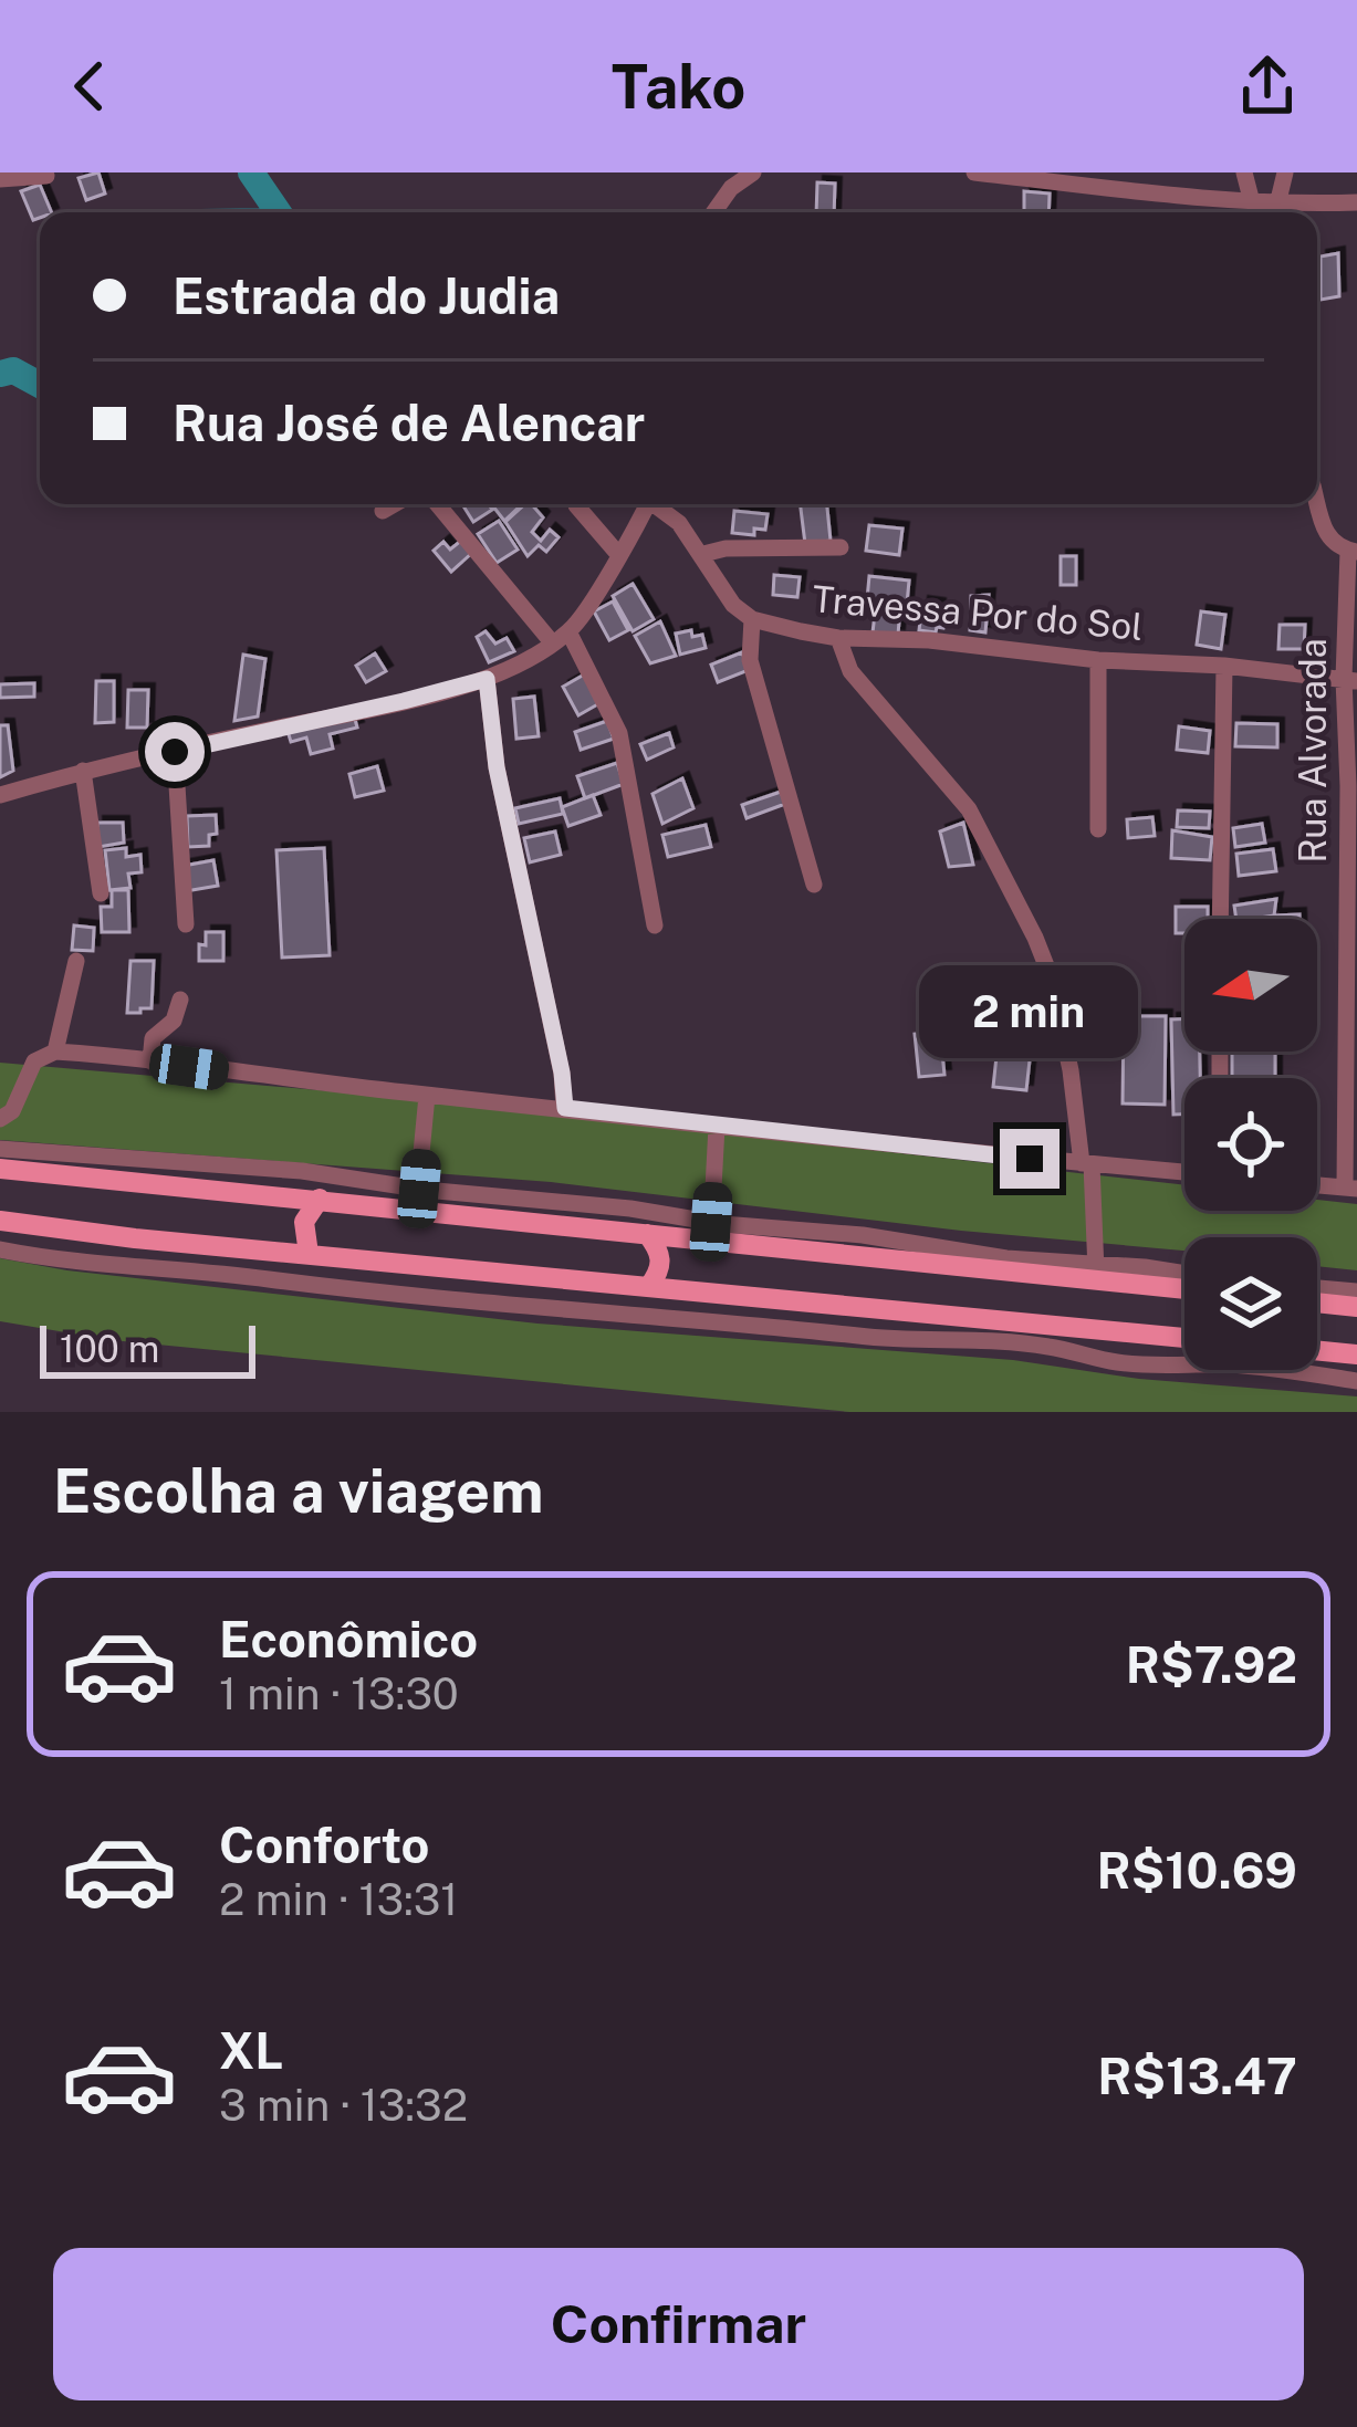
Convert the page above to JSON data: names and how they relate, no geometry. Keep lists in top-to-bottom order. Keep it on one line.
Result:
{"streets":{"street":["Travessa Por do Sol","Rua Alvorada"]},"crossings":[["Travessa Por do Sol","Rua Alvorada"]],"scale_bar":"100 m","north":"left","page":{"header":"Tako","banner":["Estrada do Judia","Rua José de Alencar"],"bubble":"2 min","scale":"100 m","heading":"Escolha a viagem","list":[{"name":"Econômico","note":"1 min · 13:30","value":"R$7.92"},{"name":"Conforto","note":"2 min · 13:31","value":"R$10.69"},{"name":"XL","note":"3 min · 13:32","value":"R$13.47"}],"buttons":"Confirmar"}}
